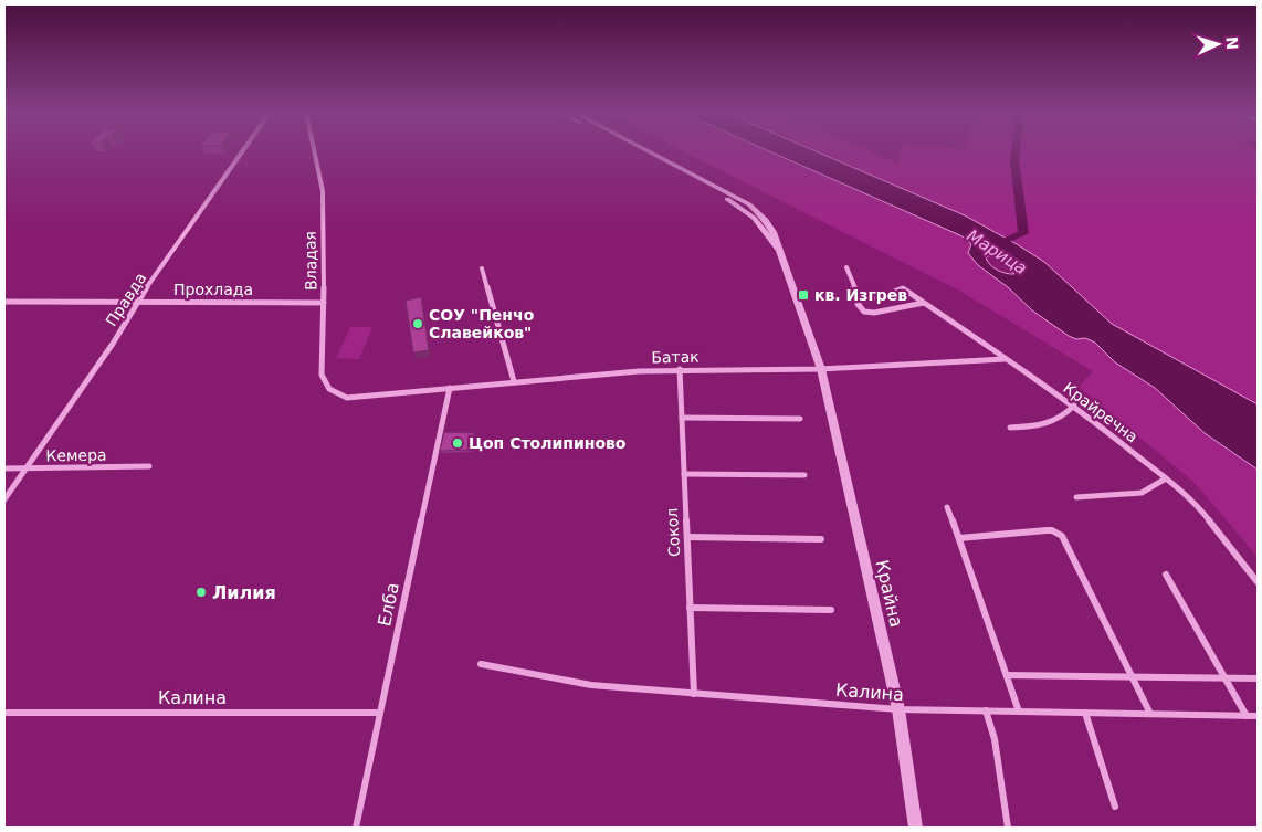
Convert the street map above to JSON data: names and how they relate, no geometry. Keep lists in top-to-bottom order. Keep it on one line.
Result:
{"streets":{"street":["Владая","Прохлада","Правда","Батак","Крайречна","Кемера","Сокол","Крайна","Елба","Калина"]},"crossings":[["Владая","Прохлада"],["Владая","Батак"],["Прохлада","Правда"],["Правда","Кемера"],["Батак","Крайречна"],["Батак","Сокол"],["Батак","Крайна"],["Батак","Елба"],["Сокол","Калина"],["Крайна","Калина"],["Елба","Калина"]],"water":["Марица"],"places":{"transit":["кв. Изгрев"],"other":["СОУ \"Пенчо Славейков\"","Цоп Столипиново","Лилия"]},"north":"right"}
